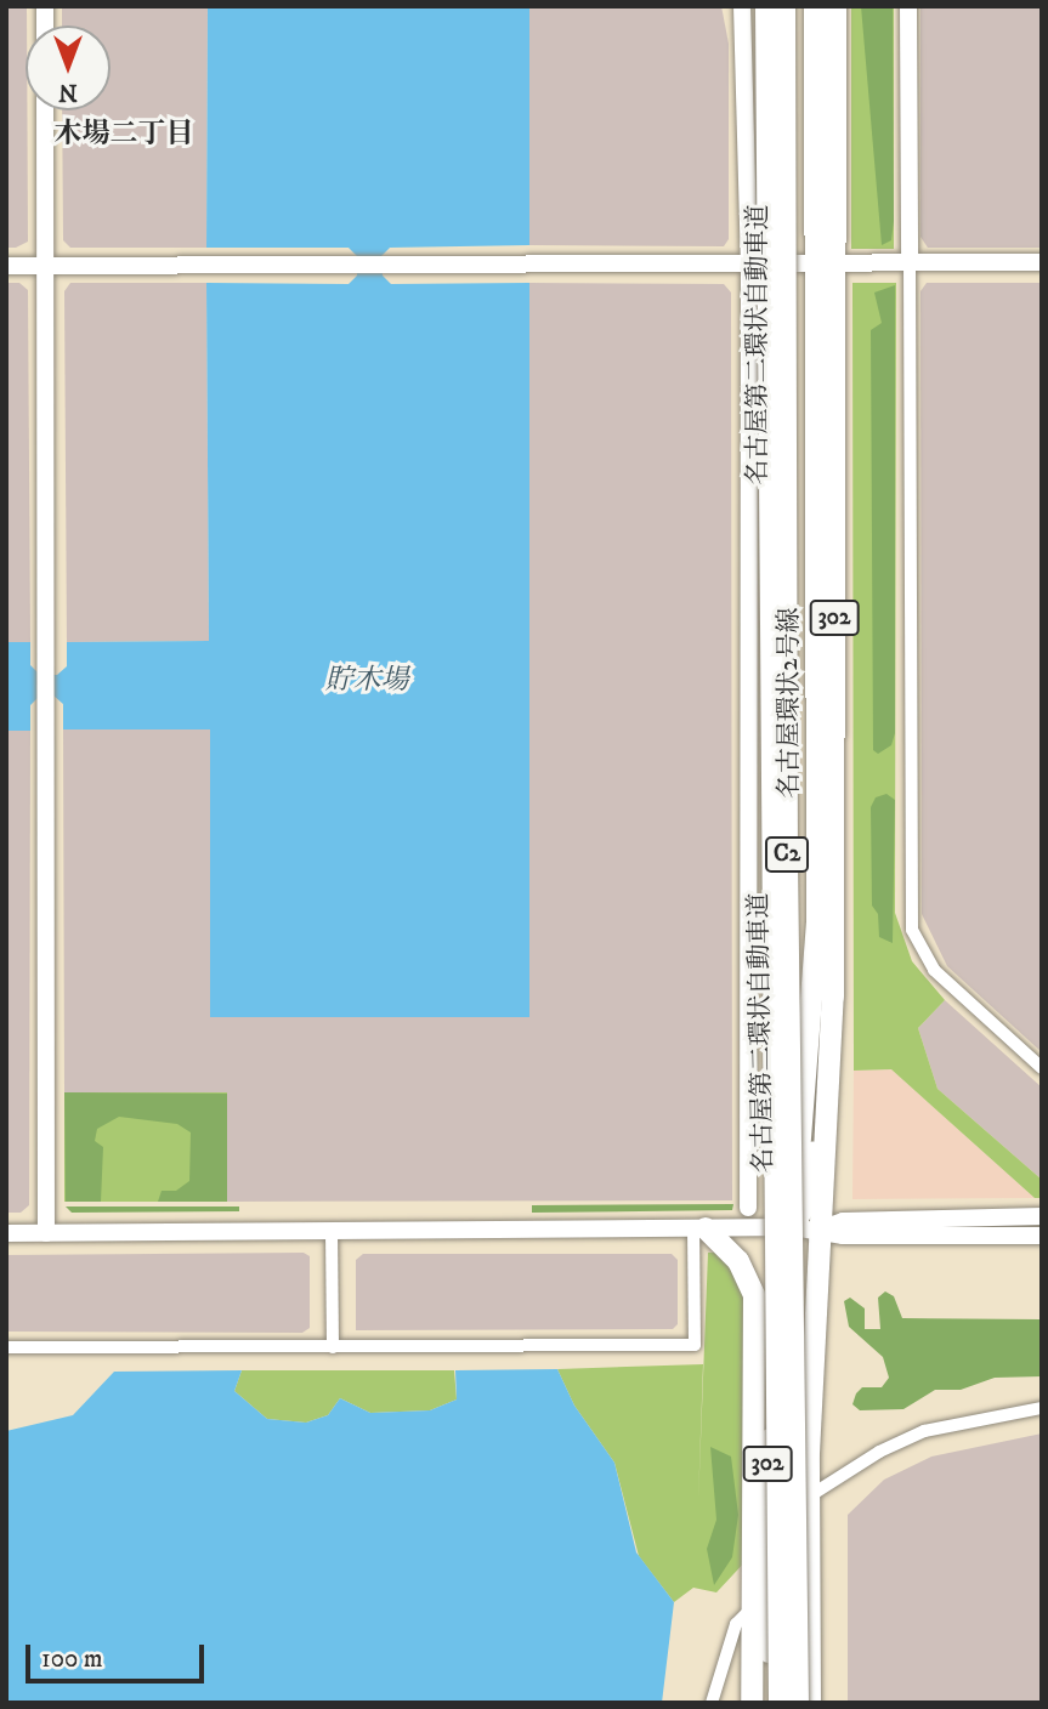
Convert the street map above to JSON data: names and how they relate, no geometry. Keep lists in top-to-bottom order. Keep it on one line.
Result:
{"streets":{"highway":["名古屋第二環状自動車道","302","名古屋環状2号線","C2"]},"districts":["木場二丁目"],"water":["貯木場"],"scale_bar":"100 m","north":"bottom"}
